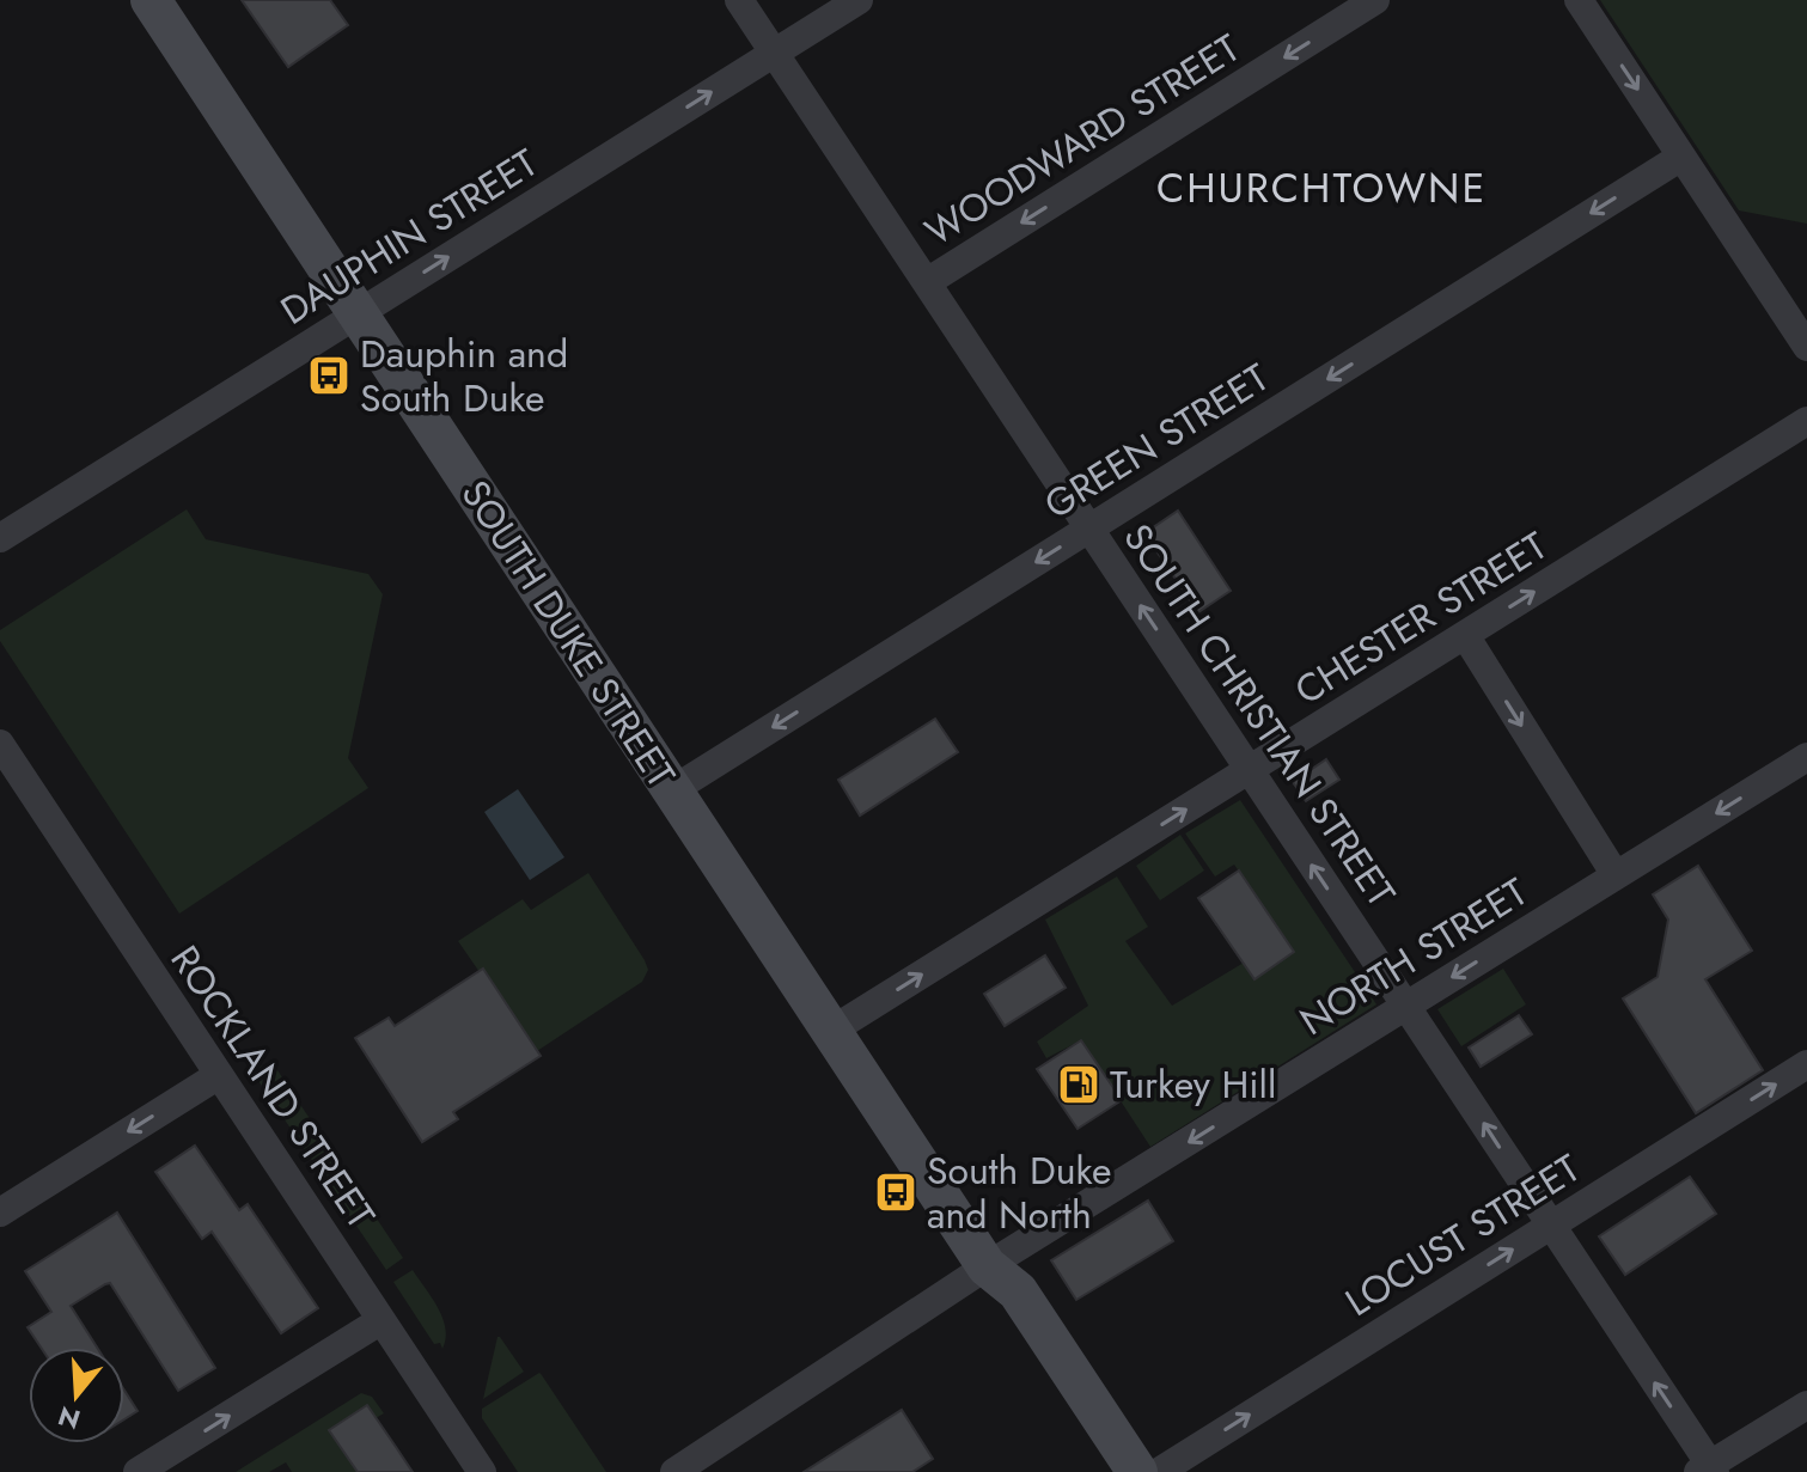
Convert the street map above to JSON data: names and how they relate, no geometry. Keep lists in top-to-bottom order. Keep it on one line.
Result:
{"streets":{"main road":["SOUTH DUKE STREET"],"street":["WOODWARD STREET","DAUPHIN STREET","GREEN STREET","CHESTER STREET","SOUTH CHRISTIAN STREET","NORTH STREET","ROCKLAND STREET","LOCUST STREET"]},"crossings":[["WOODWARD STREET","SOUTH CHRISTIAN STREET"],["DAUPHIN STREET","SOUTH DUKE STREET"],["DAUPHIN STREET","SOUTH CHRISTIAN STREET"],["GREEN STREET","SOUTH DUKE STREET"],["GREEN STREET","SOUTH CHRISTIAN STREET"],["CHESTER STREET","SOUTH DUKE STREET"],["CHESTER STREET","SOUTH CHRISTIAN STREET"],["SOUTH DUKE STREET","NORTH STREET"],["SOUTH CHRISTIAN STREET","NORTH STREET"],["SOUTH CHRISTIAN STREET","LOCUST STREET"]],"one_way":["WOODWARD STREET","DAUPHIN STREET","GREEN STREET","CHESTER STREET","SOUTH CHRISTIAN STREET","NORTH STREET","LOCUST STREET"],"districts":["CHURCHTOWNE"],"places":{"bus stop":["Dauphin and South Duke","South Duke and North"],"fuel station":["Turkey Hill"]},"north":"bottom"}
